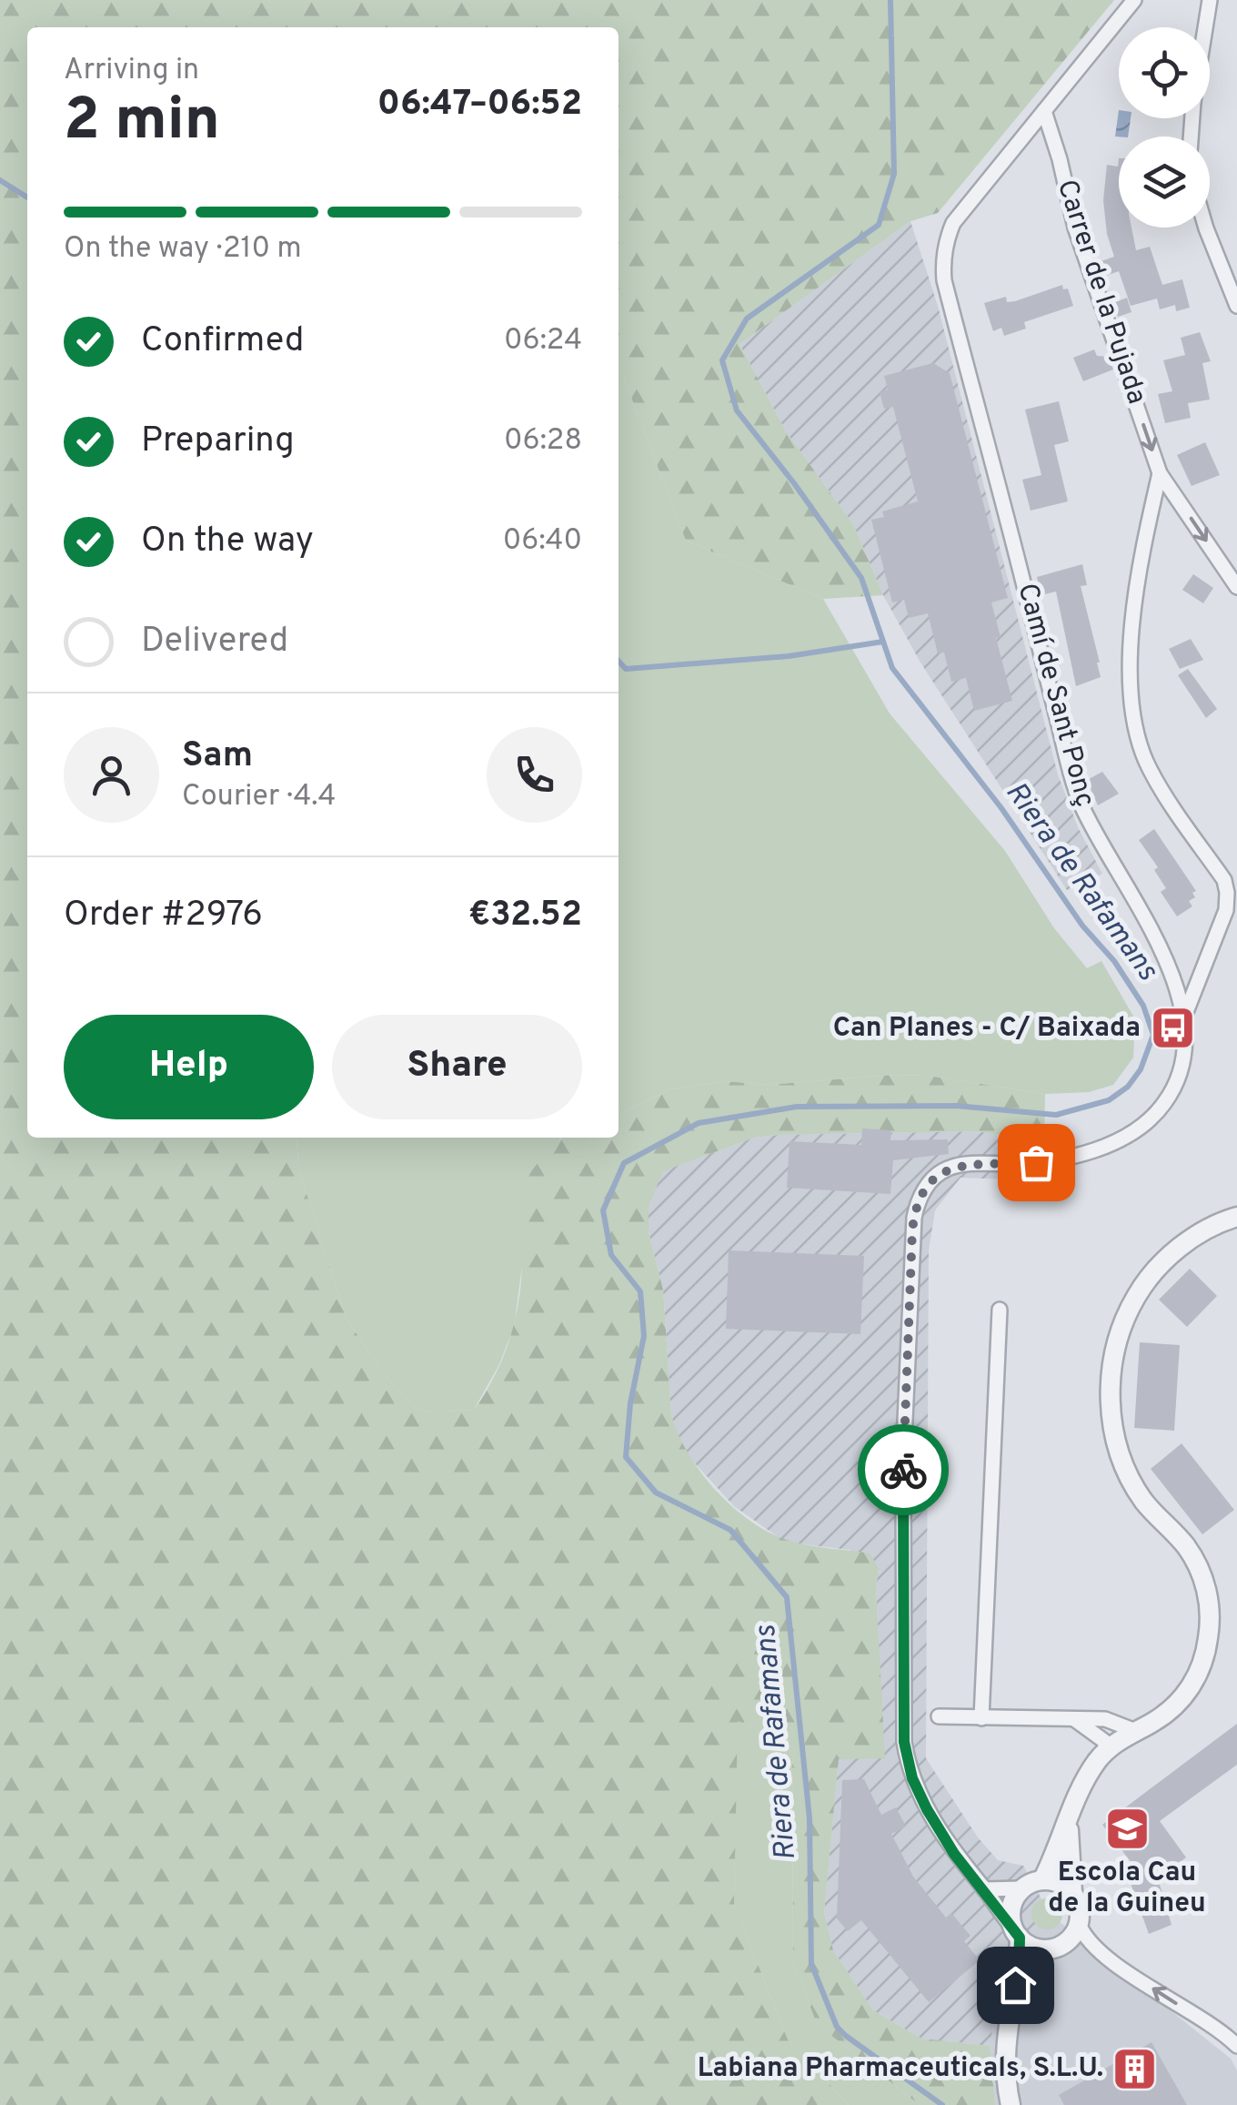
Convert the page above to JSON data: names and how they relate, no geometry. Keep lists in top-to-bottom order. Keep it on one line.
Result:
{"streets":{"street":["Carrer de la Pujada","Camí de Sant Ponç"]},"crossings":[["Carrer de la Pujada","Camí de Sant Ponç"]],"water":["Riera de Rafamans"],"places":{"bus stop":["Can Planes - C/ Baixada"],"school or university":["Escola Cau de la Guineu"],"building":["Labiana Pharmaceuticals, S.L.U."]},"page":{"heading":["2 min","Arriving in","06:47–06:52"],"panel":["Sam","Courier · 4.4","Order #2976","€32.52"],"bar":"On the way · 210 m","list":[["Confirmed","06:24"],["Preparing","06:28"],["On the way","06:40"],"Delivered"],"buttons":["Help","Share"]}}
